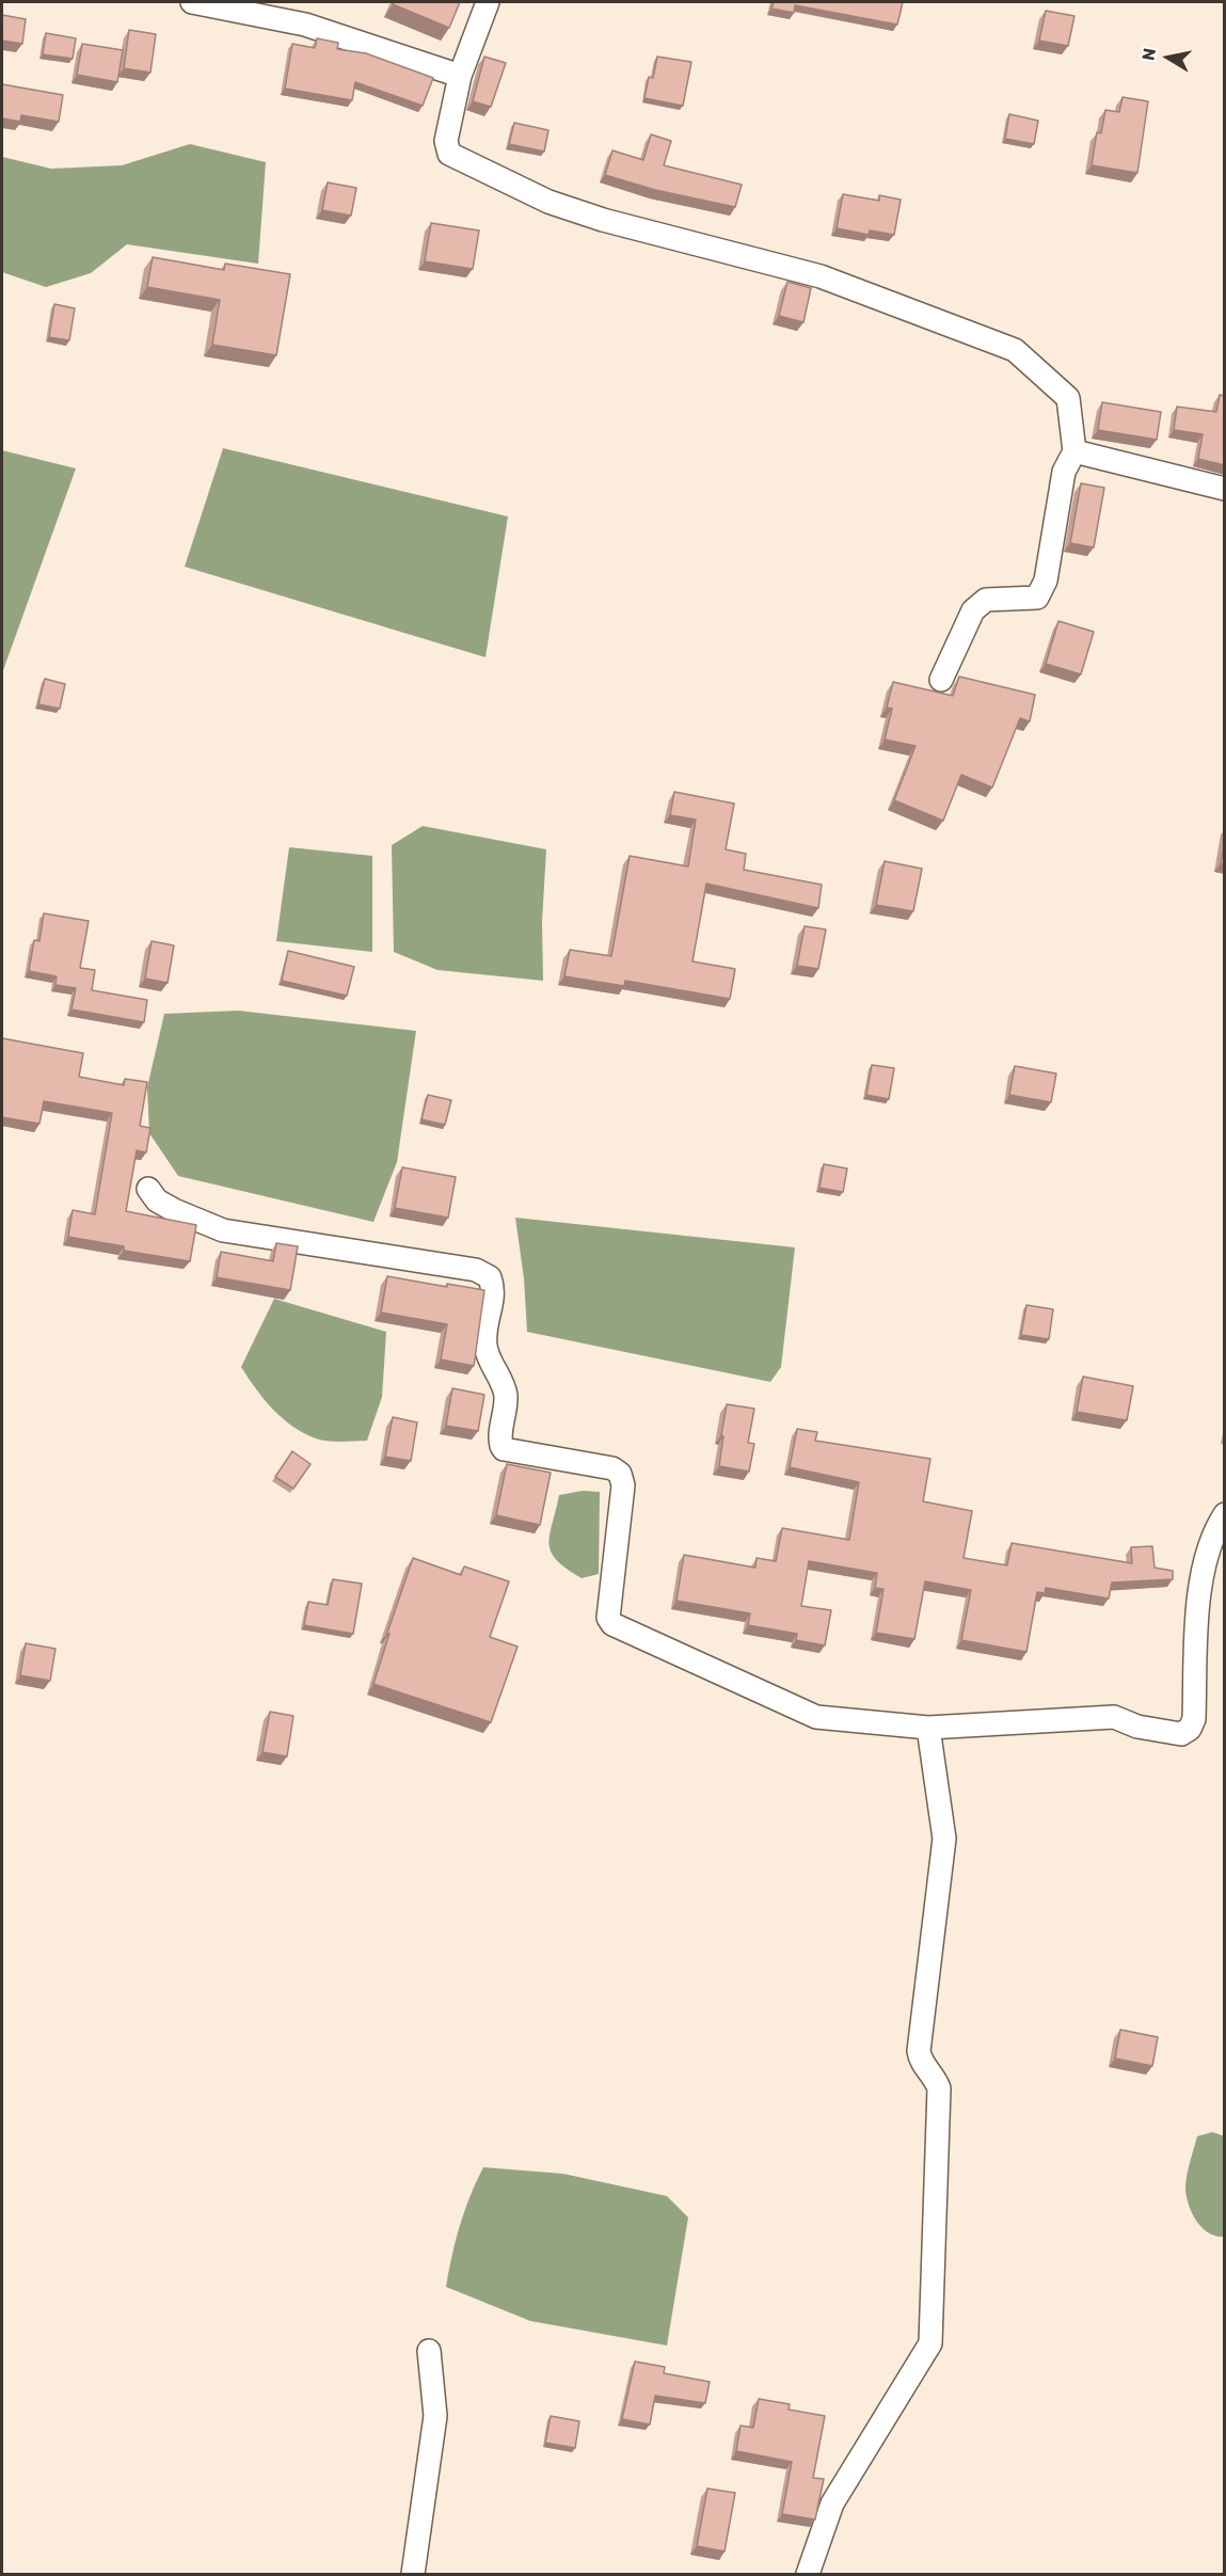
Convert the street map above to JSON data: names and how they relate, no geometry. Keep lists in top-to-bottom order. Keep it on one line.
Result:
{"north":"left"}
